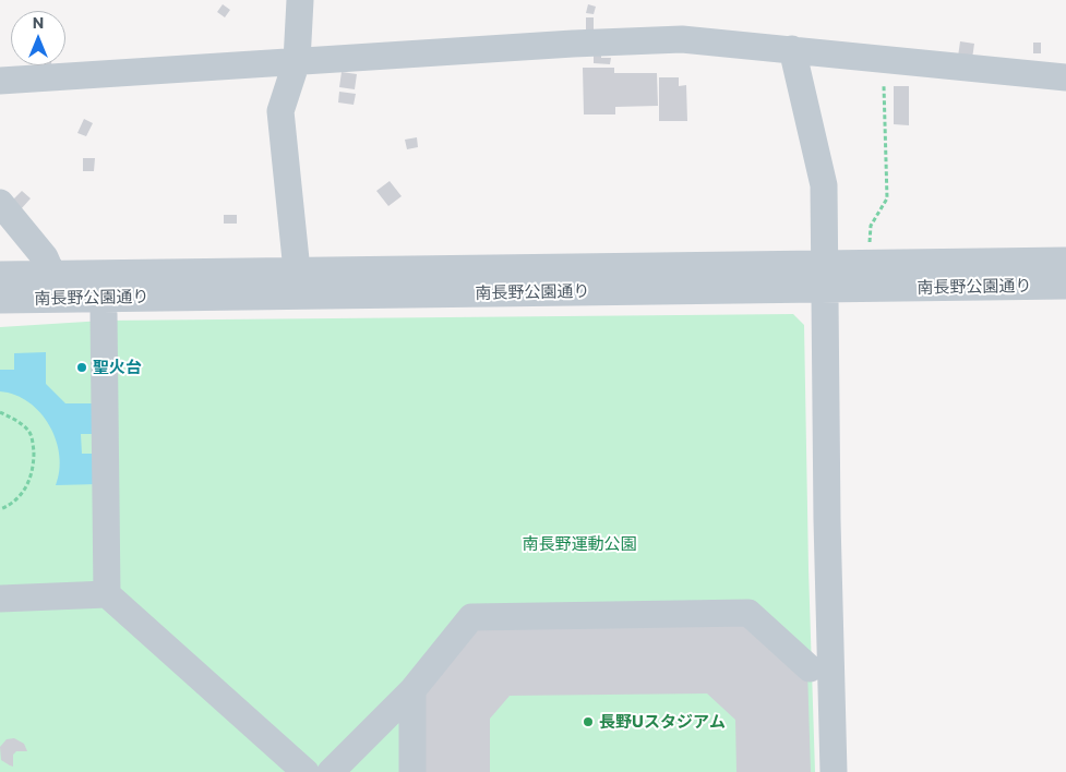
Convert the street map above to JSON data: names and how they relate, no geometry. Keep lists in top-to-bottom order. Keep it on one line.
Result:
{"streets":{"street":["南長野公園通り"]},"parks":["南長野運動公園"],"places":["聖火台","長野Uスタジアム"],"north":"top"}
